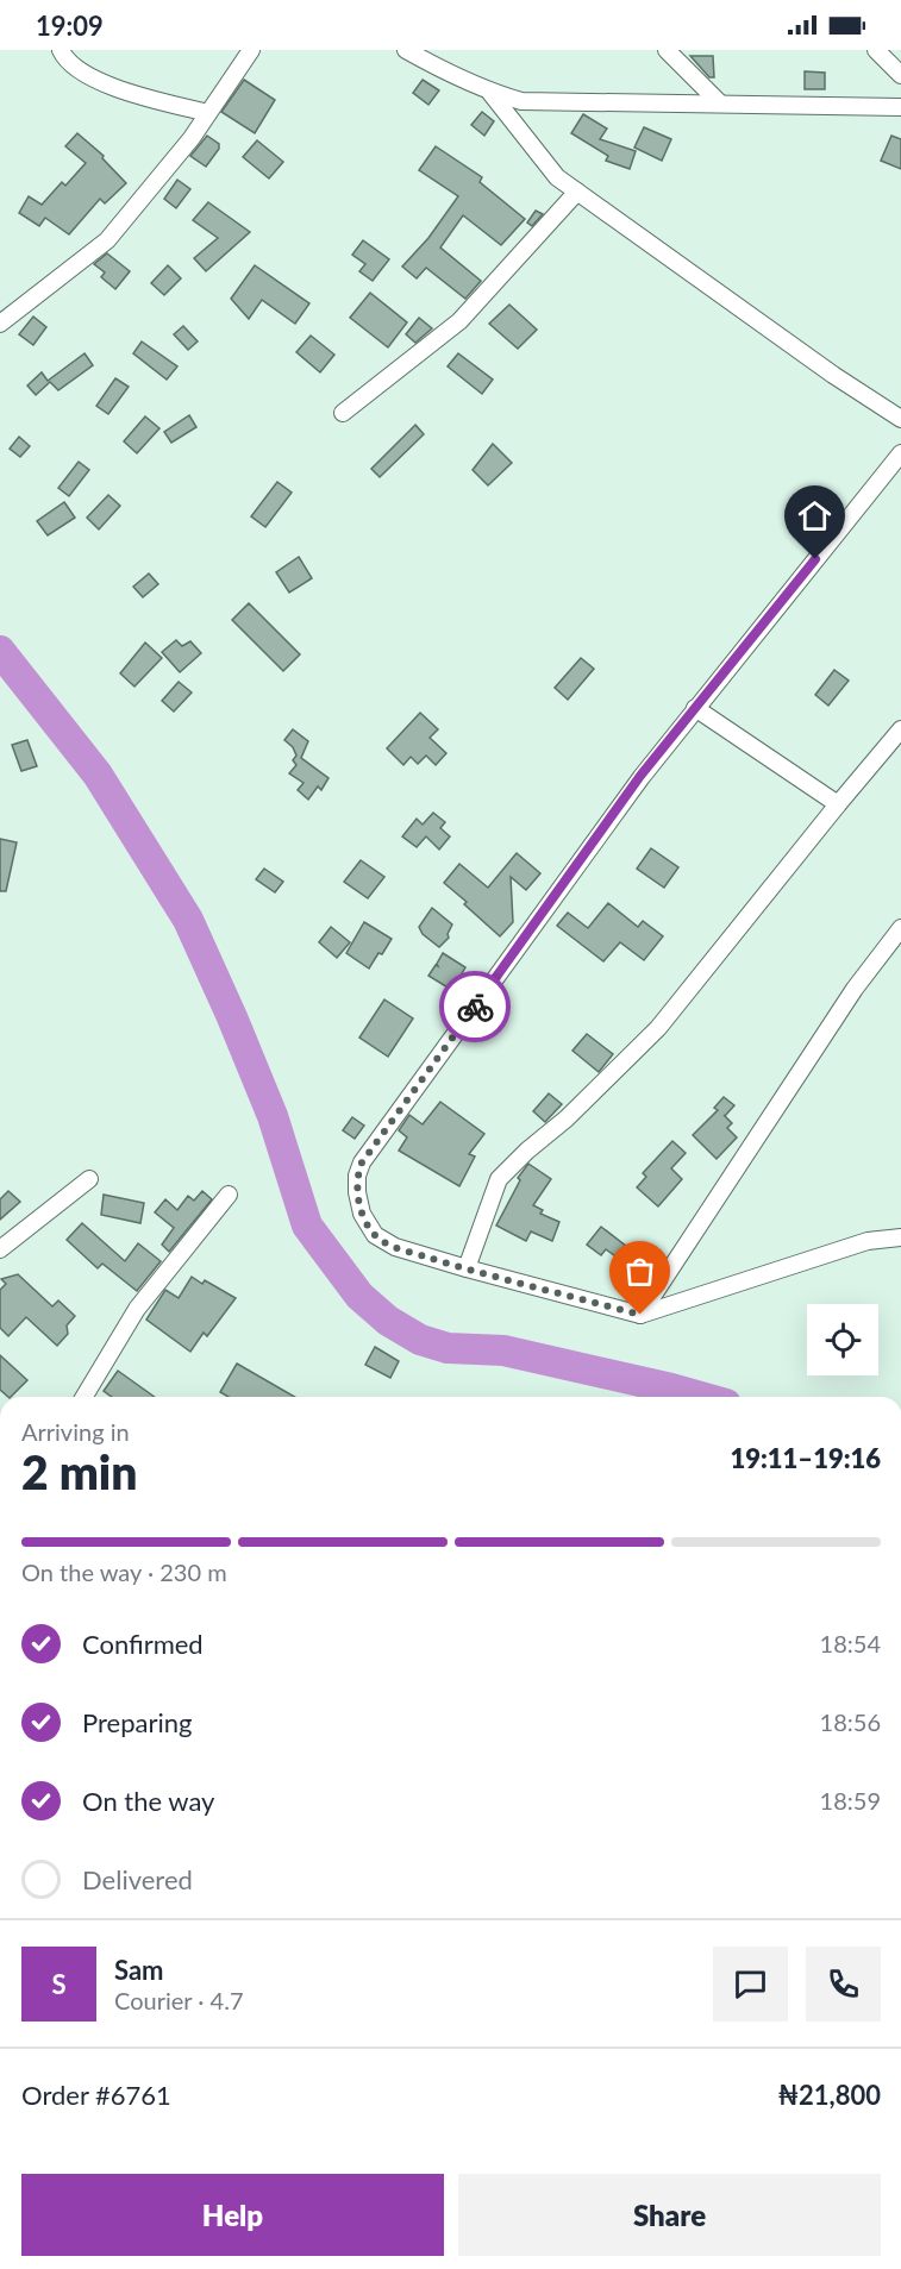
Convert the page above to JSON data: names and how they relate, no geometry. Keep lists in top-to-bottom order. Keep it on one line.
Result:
{"page":{"status":"19:09","heading":["2 min","Arriving in","19:11–19:16"],"panel":["Sam","Courier · 4.7","Order #6761","₦21,800"],"bar":"On the way · 230 m","list":[["Confirmed","18:54"],["Preparing","18:56"],["On the way","18:59"],"Delivered"],"round":"S","buttons":["Help","Share"]}}
